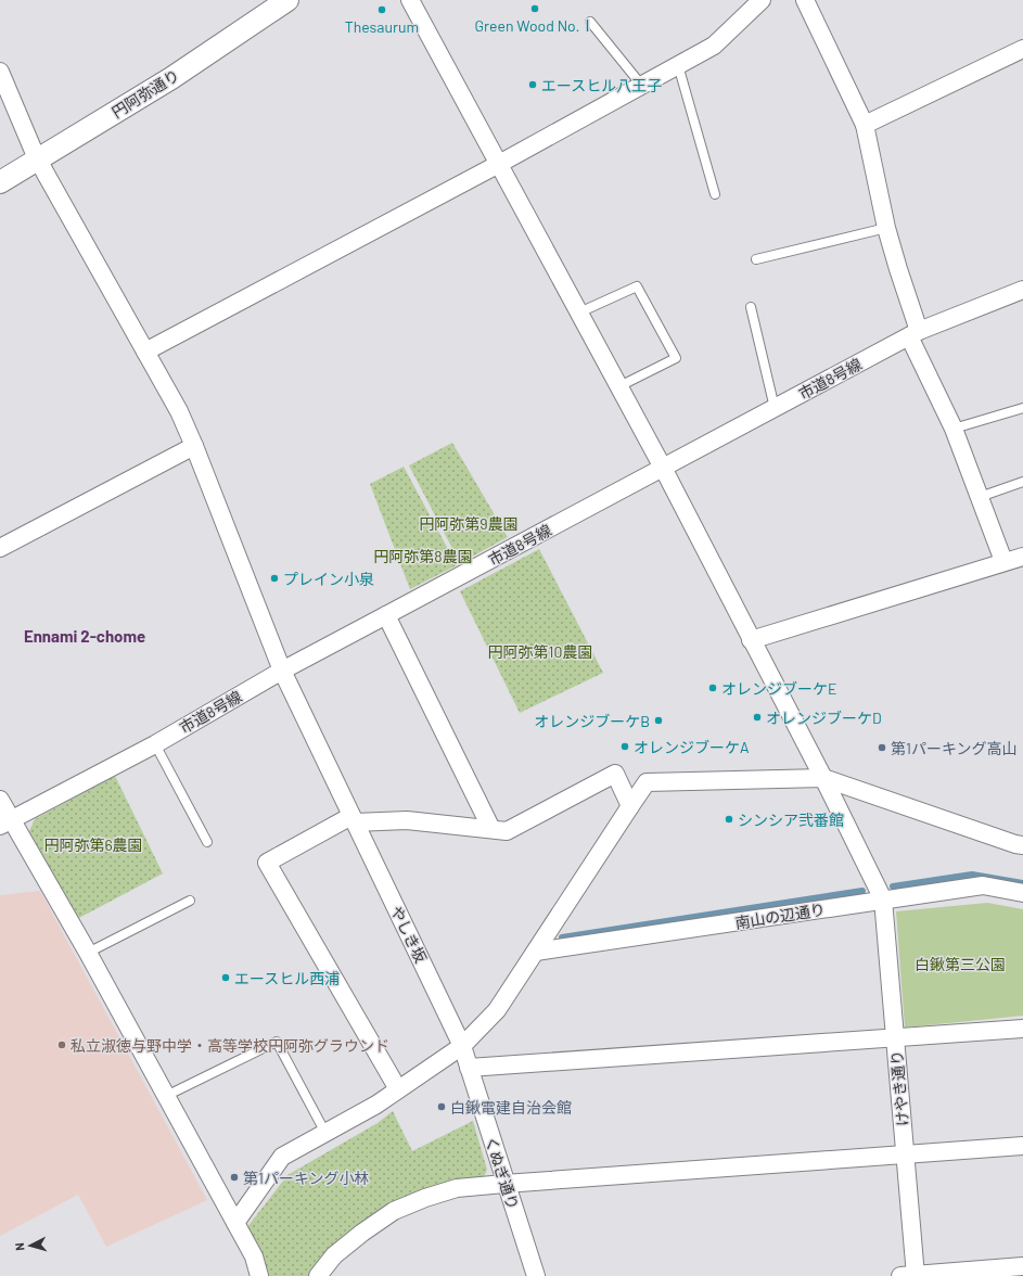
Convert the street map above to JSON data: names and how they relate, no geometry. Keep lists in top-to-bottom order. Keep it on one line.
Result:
{"streets":{"street":["円阿弥通り","市道8号線","南山の辺通り","やしき坂","けやき通り","くぬぎ通り"]},"crossings":[["円阿弥通り","やしき坂"],["市道8号線","やしき坂"],["南山の辺通り","けやき通り"],["やしき坂","くぬぎ通り"]],"districts":["Ennami 2-chome"],"parks":["円阿弥第9農園","円阿弥第8農園","円阿弥第10農園","円阿弥第6農園","白鍬第三公園"],"places":["Green Wood No.Ⅰ","Thesaurum","エースヒル八王子","プレイン小泉","オレンジブーケE","オレンジブーケD","オレンジブーケB","オレンジブーケA","第1パーキング高山","シンシア弐番館","エースヒル西浦","私立淑徳与野中学・高等学校円阿弥グラウンド","白鍬電建自治会館","第1パーキング小林"],"north":"left"}
